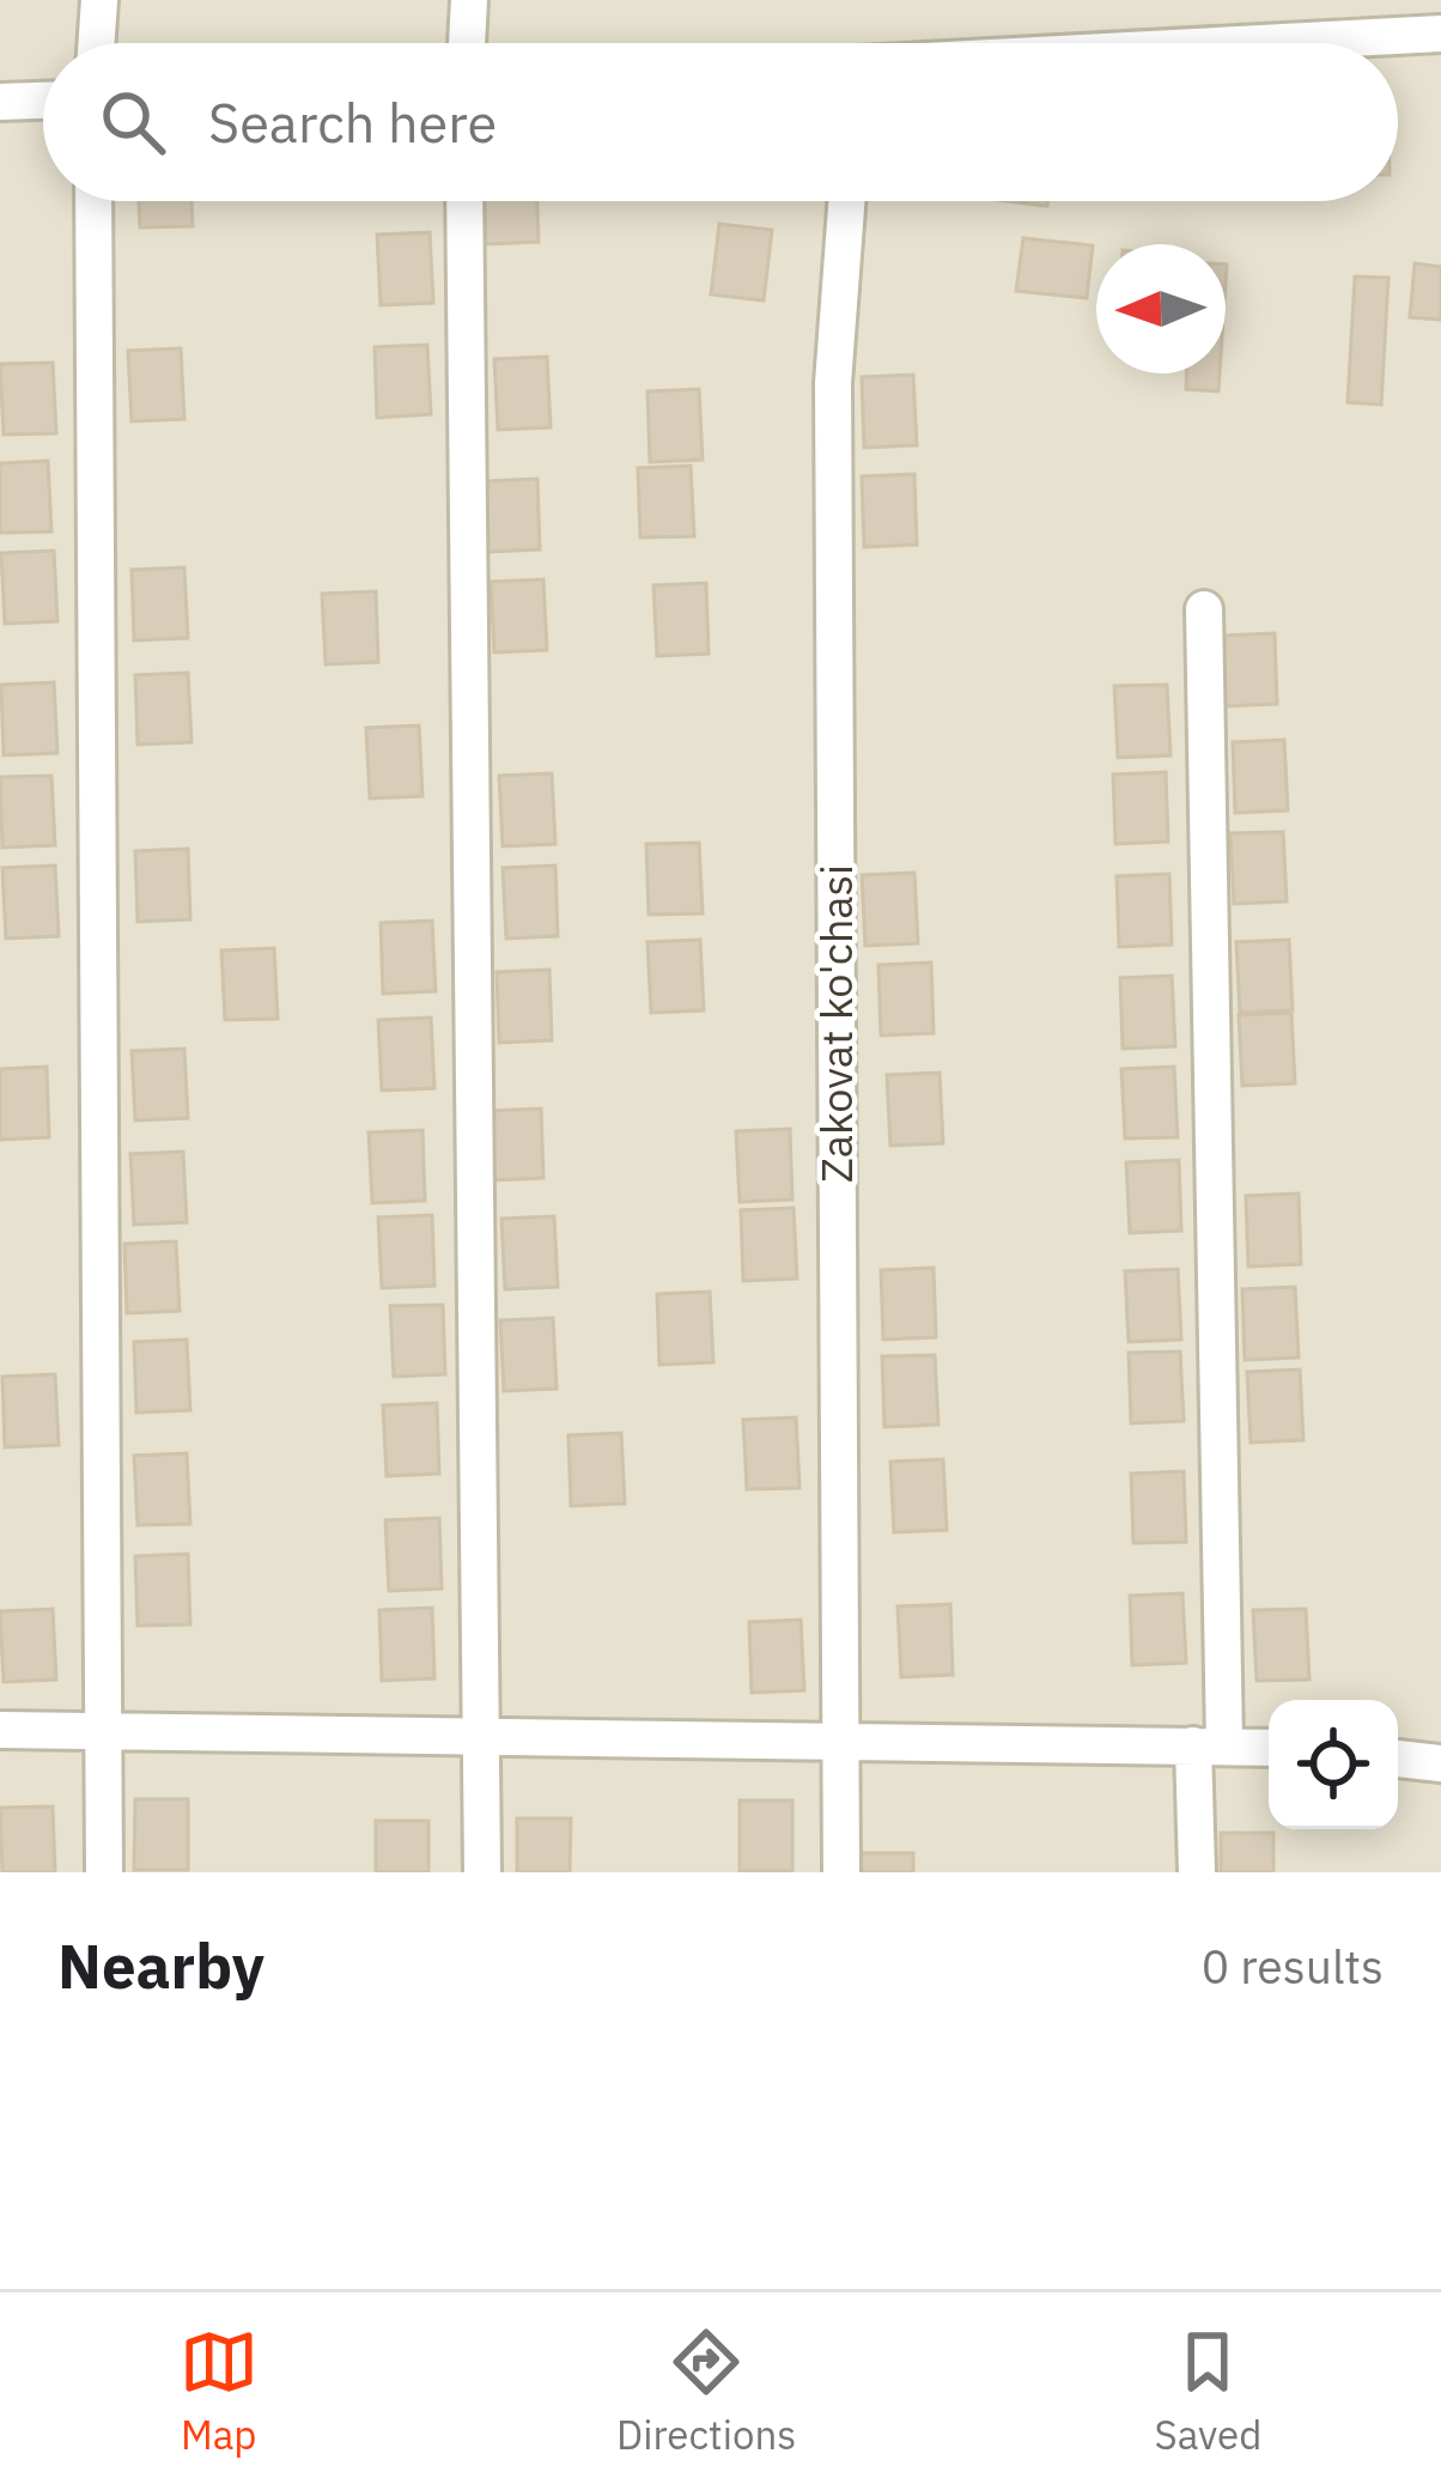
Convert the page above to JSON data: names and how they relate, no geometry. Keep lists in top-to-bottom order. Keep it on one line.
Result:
{"streets":{"street":["Zakovat ko'chasi"]},"north":"left","page":{"search":"Search here","heading":["Nearby","0 results"],"nav":["Map","Directions","Saved"]}}
